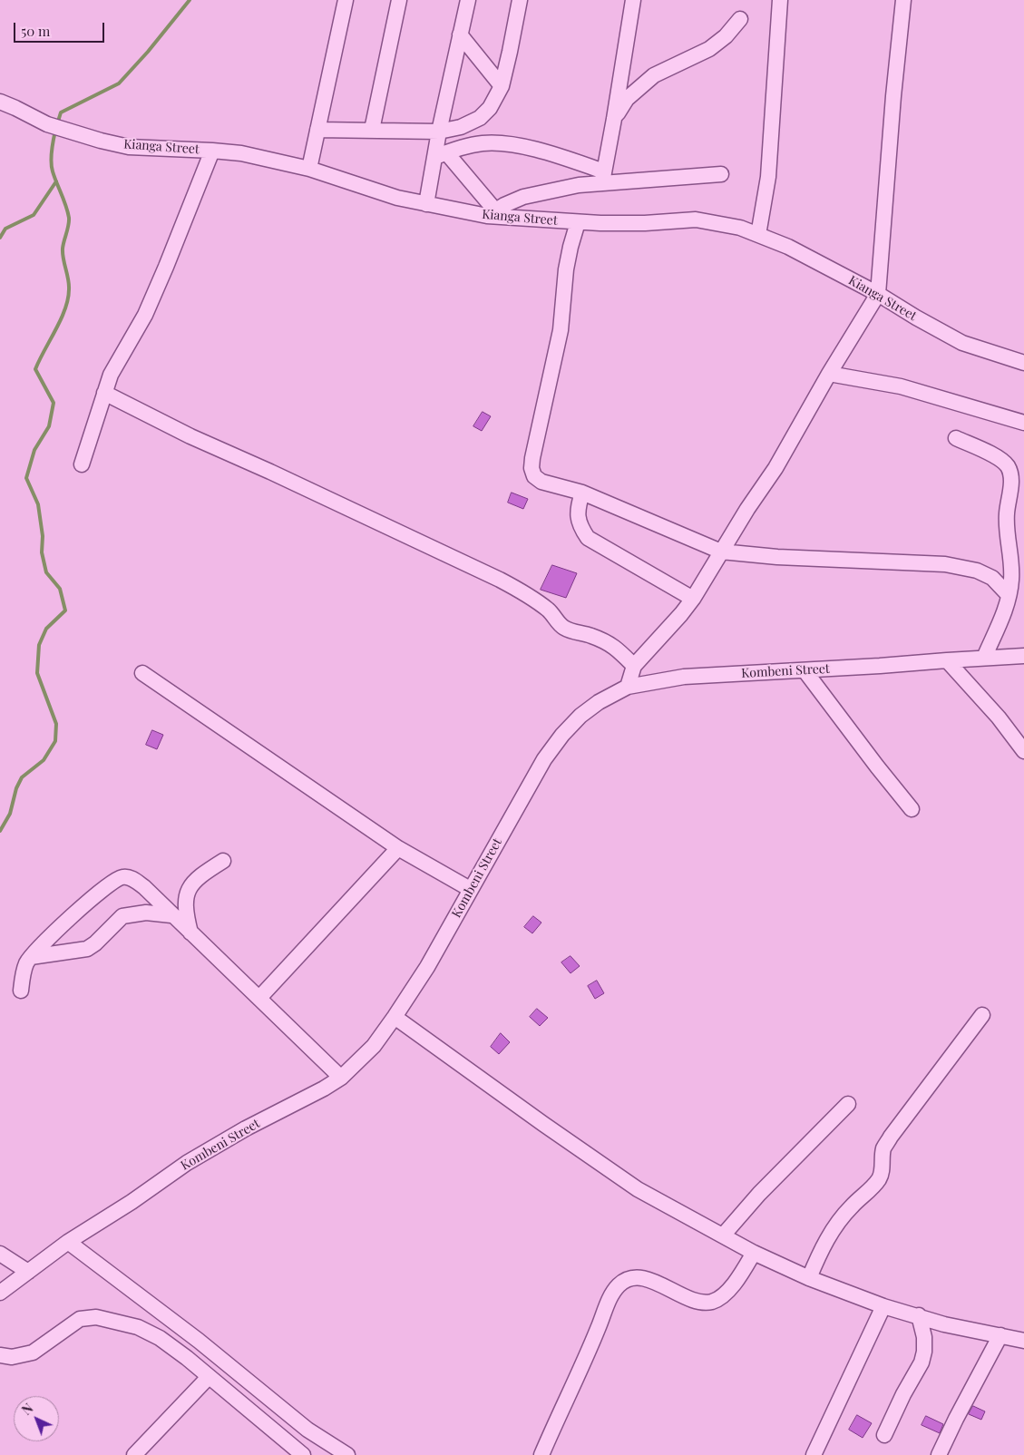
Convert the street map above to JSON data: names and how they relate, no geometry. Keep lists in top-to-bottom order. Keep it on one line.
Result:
{"streets":{"street":["Kianga Street","Kombeni Street"]},"scale_bar":"50 m","north":"top left"}
